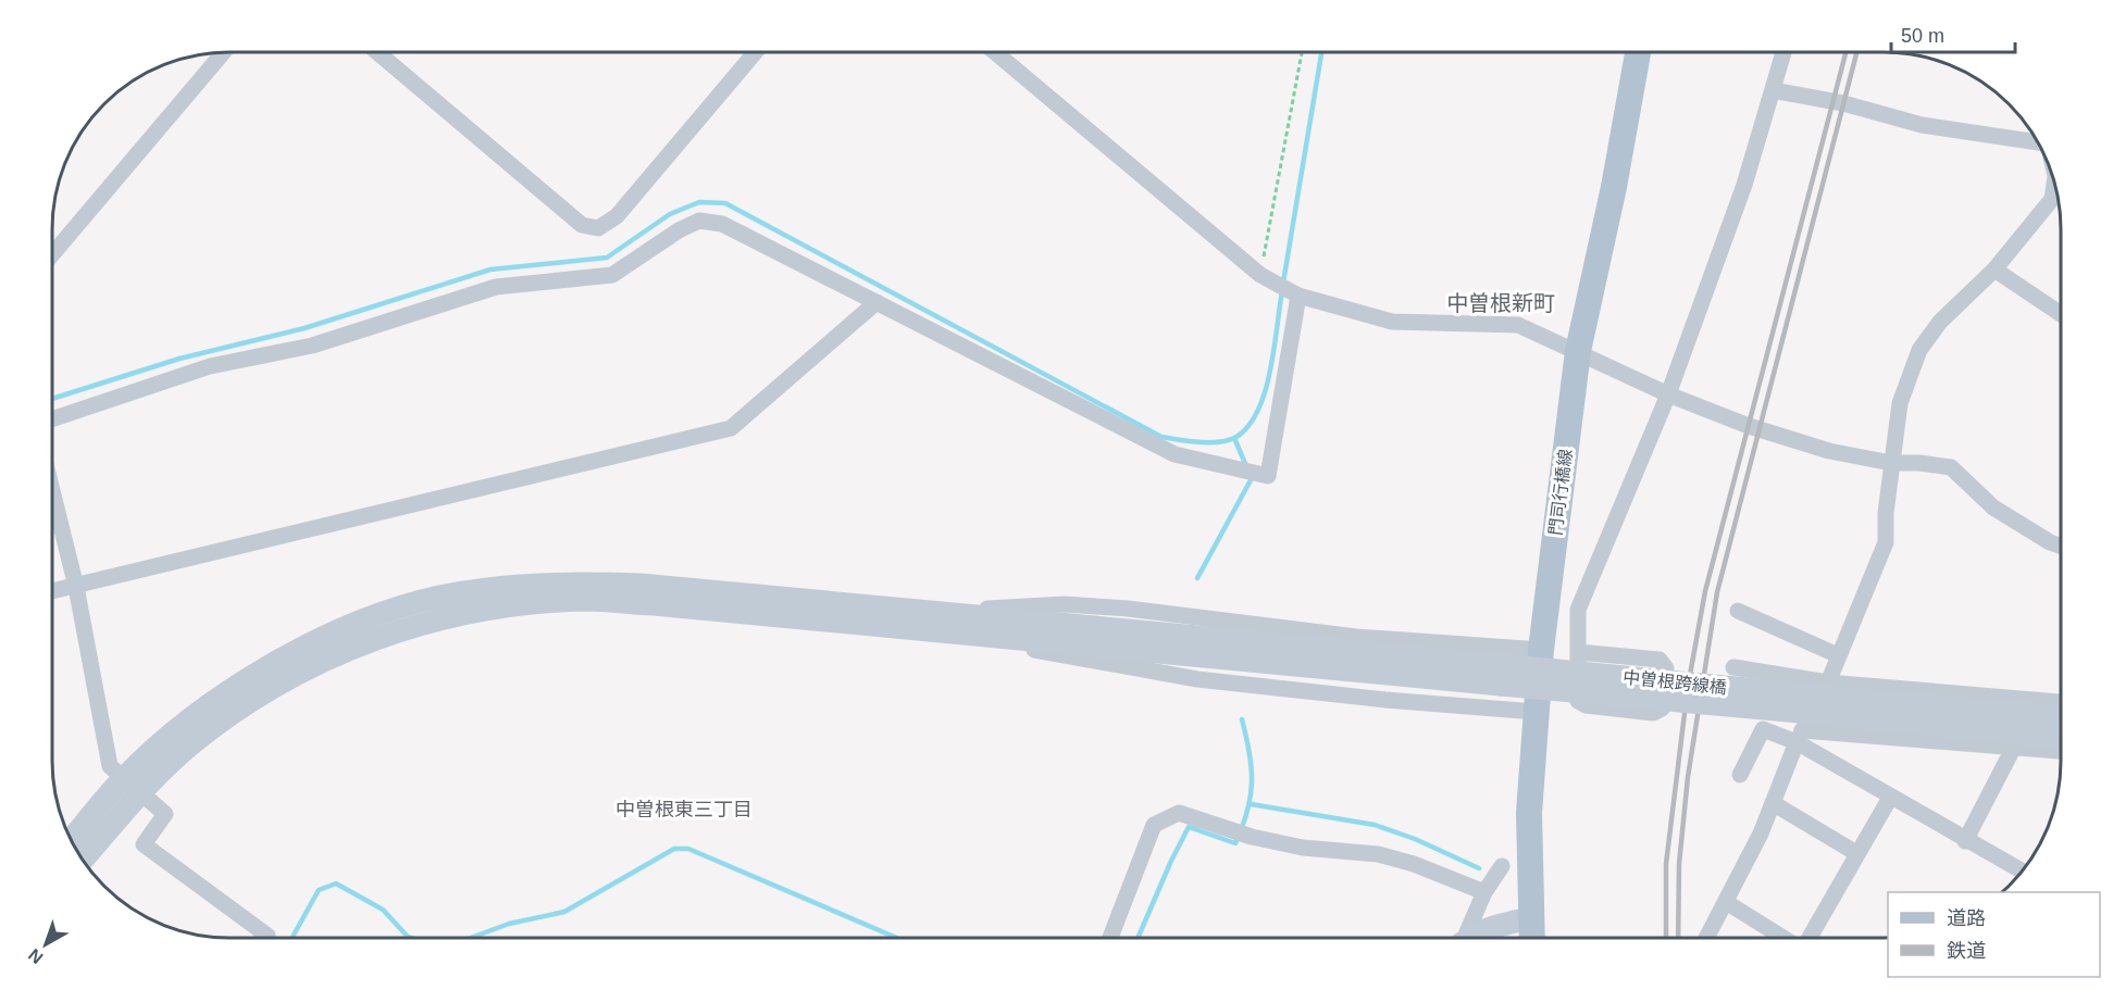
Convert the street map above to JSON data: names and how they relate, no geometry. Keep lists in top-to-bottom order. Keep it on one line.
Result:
{"streets":{"main road":["門司行橋線"],"street":["中曽根跨線橋"]},"districts":["中曽根新町","中曽根東三丁目"],"legend":["道路","鉄道"],"scale_bar":"50 m","north":"bottom left"}
